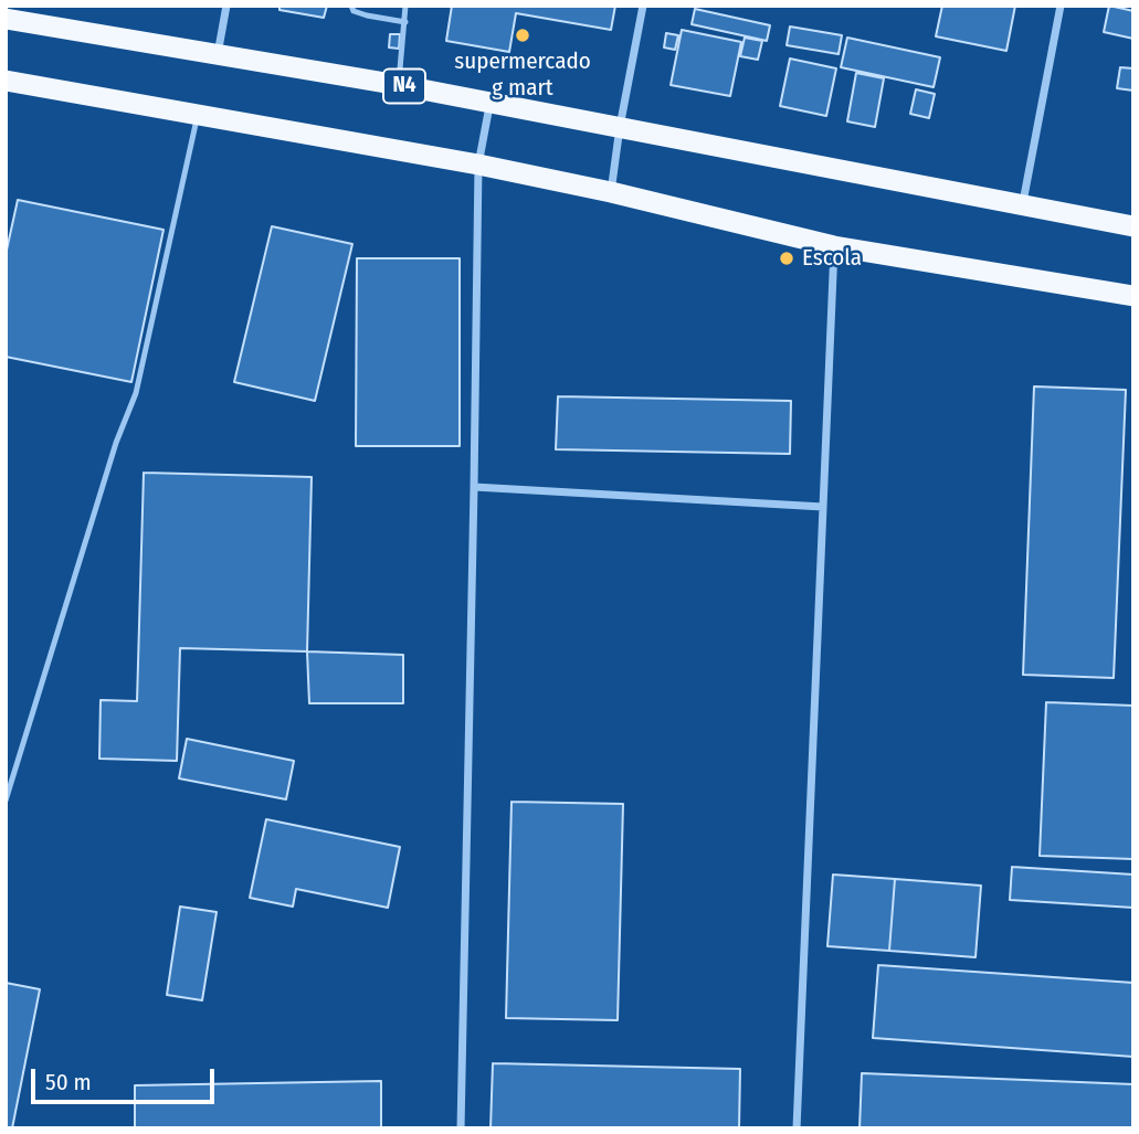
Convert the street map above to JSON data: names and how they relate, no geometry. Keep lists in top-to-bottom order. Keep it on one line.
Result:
{"streets":{"highway":["N4"]},"places":["supermercado g mart","Escola"],"scale_bar":"50 m"}
